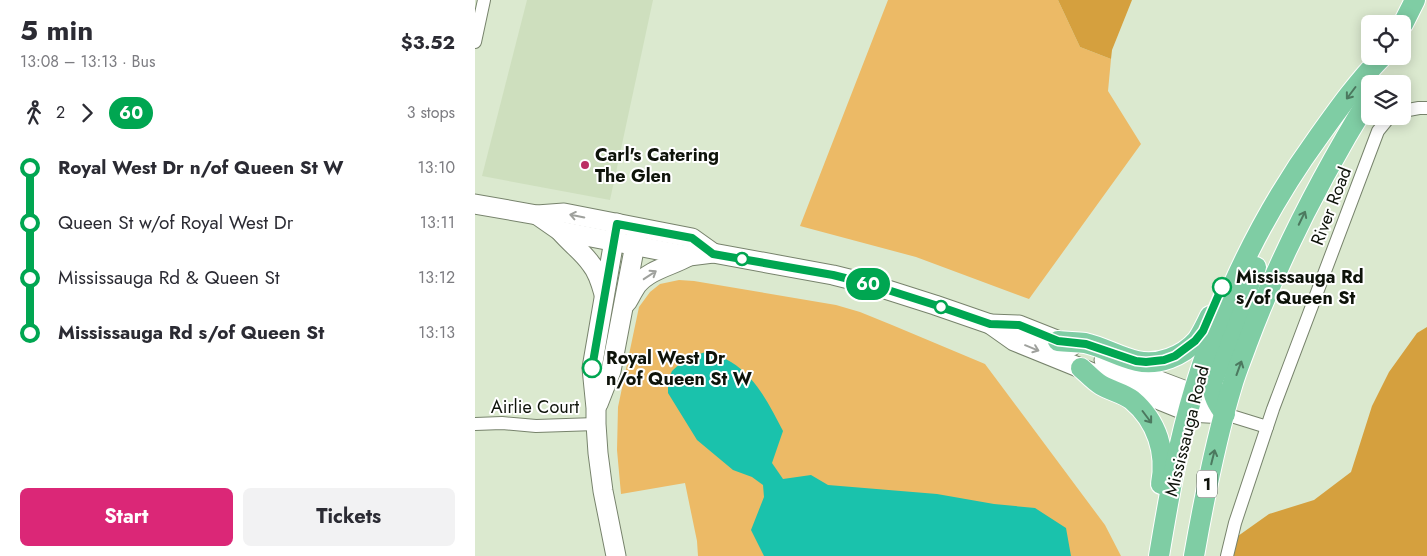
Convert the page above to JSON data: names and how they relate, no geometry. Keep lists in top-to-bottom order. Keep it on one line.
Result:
{"streets":{"main road":["Mississauga Road","1"],"street":["River Road","Airlie Court"]},"places":["Carl's Catering The Glen","Mississauga Rd s/of Queen St","Royal West Dr n/of Queen St W"],"lines":["bus line 60"],"page":{"heading":["5 min","13:08 – 13:13 · Bus","$3.52"],"on_map":"60","legs":["2","60","3 stops"],"list":[{"name":"Royal West Dr n/of Queen St W","value":"13:10"},{"name":"Queen St w/of Royal West Dr","value":"13:11"},{"name":"Mississauga Rd & Queen St","value":"13:12"},{"name":"Mississauga Rd s/of Queen St","value":"13:13"}],"buttons":["Start","Tickets"]}}
